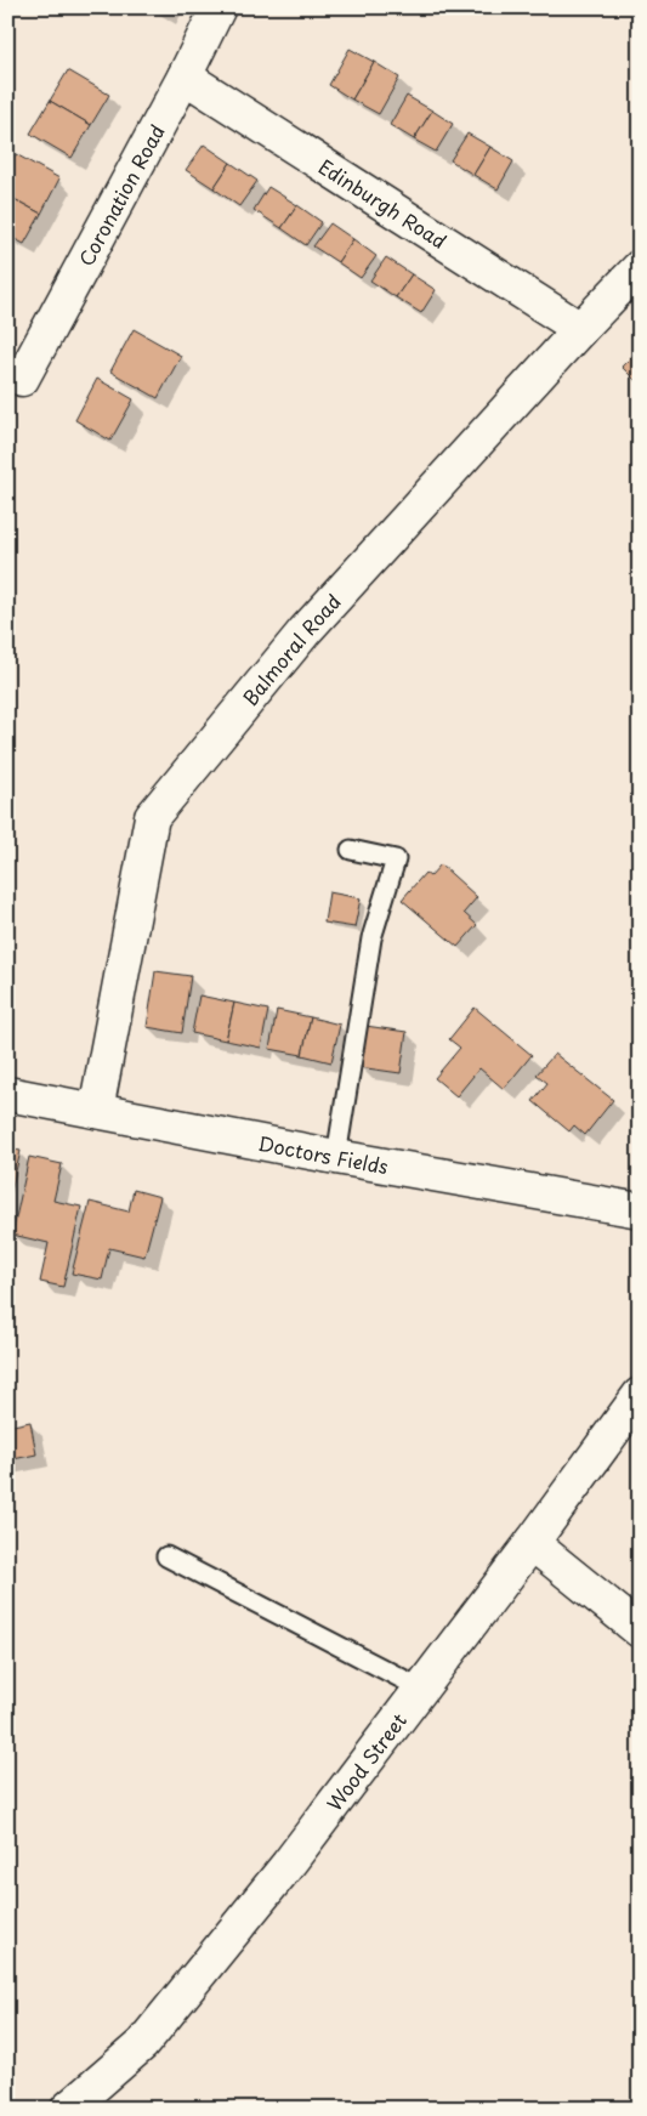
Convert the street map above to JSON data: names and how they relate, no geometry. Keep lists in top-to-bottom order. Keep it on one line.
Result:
{"streets":{"street":["Coronation Road","Edinburgh Road","Balmoral Road","Doctors Fields","Wood Street"]},"crossings":[["Coronation Road","Edinburgh Road"],["Edinburgh Road","Balmoral Road"],["Balmoral Road","Doctors Fields"]]}
